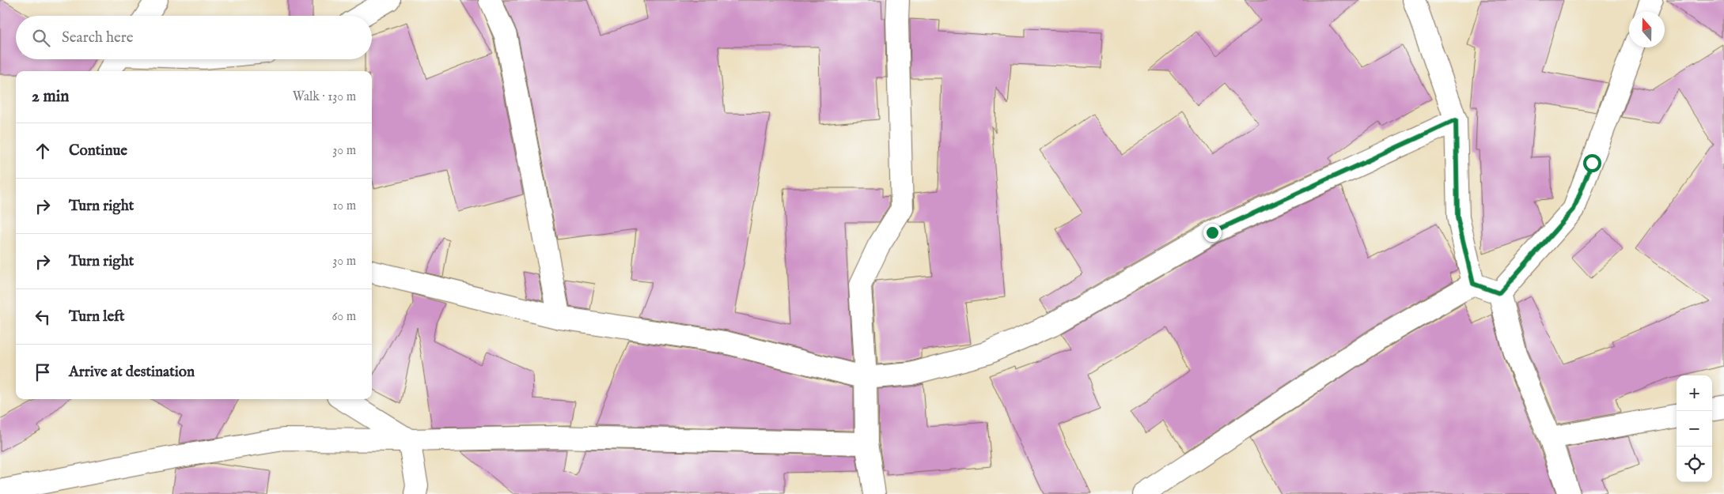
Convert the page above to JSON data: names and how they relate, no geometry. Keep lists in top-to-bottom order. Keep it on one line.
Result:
{"north":"top","page":{"search":"Search here","heading":["2 min","Walk · 130 m"],"list":[["Continue","30 m"],["Turn right","10 m"],["Turn right","30 m"],["Turn left","60 m"],"Arrive at destination"],"map_buttons":["+","−"]}}
